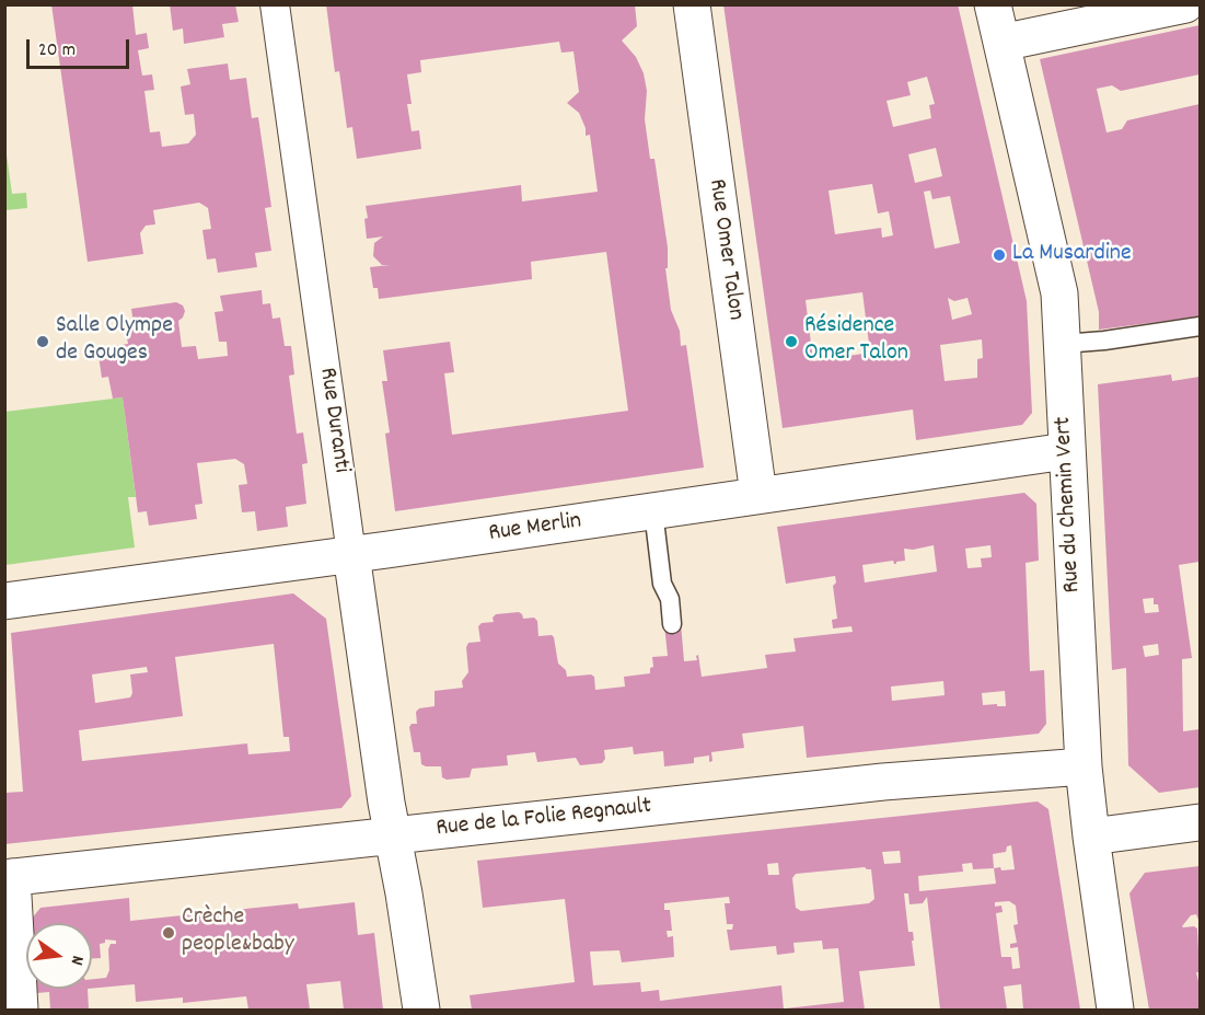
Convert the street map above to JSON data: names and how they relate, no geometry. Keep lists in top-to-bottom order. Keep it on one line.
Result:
{"streets":{"street":["Rue Omer Talon","Rue Duranti","Rue du Chemin Vert","Rue Merlin","Rue de la Folie Regnault"]},"crossings":[["Rue Omer Talon","Rue Merlin"],["Rue Duranti","Rue Merlin"],["Rue Duranti","Rue de la Folie Regnault"],["Rue du Chemin Vert","Rue Merlin"],["Rue du Chemin Vert","Rue de la Folie Regnault"]],"places":["La Musardine","Salle Olympe de Gouges","Résidence Omer Talon","Crèche people&baby"],"scale_bar":"20 m","north":"right"}
